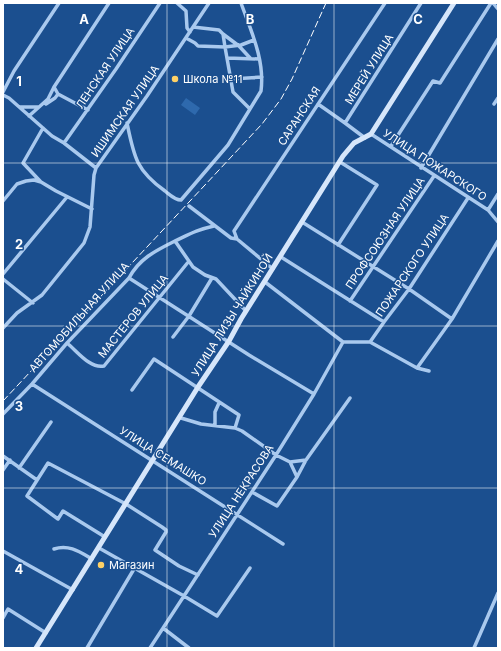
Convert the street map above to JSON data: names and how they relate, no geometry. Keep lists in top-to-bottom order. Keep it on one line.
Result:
{"streets":{"street":["ЛЕНСКАЯ УЛИЦА","МЕРЕЙ УЛИЦА","ИШИМСКАЯ УЛИЦА","САРАНСКАЯ","УЛИЦА ПОЖАРСКОГО","ПРОФСОЮЗНАЯ УЛИЦА","ПОЖАРСКОГО УЛИЦА","УЛИЦА ЛИЗЫ ЧАЙКИНОЙ","МАСТЕРОВ УЛИЦА","АВТОМОБИЛЬНАЯ УЛИЦА","УЛИЦА СЕМАШКО","УЛИЦА НЕКРАСОВА"]},"crossings":[["УЛИЦА ПОЖАРСКОГО","ПРОФСОЮЗНАЯ УЛИЦА"],["УЛИЦА ПОЖАРСКОГО","ПОЖАРСКОГО УЛИЦА"],["УЛИЦА ПОЖАРСКОГО","УЛИЦА ЛИЗЫ ЧАЙКИНОЙ"],["УЛИЦА ЛИЗЫ ЧАЙКИНОЙ","УЛИЦА СЕМАШКО"],["МАСТЕРОВ УЛИЦА","АВТОМОБИЛЬНАЯ УЛИЦА"],["АВТОМОБИЛЬНАЯ УЛИЦА","УЛИЦА СЕМАШКО"],["УЛИЦА СЕМАШКО","УЛИЦА НЕКРАСОВА"]],"places":["Школа №11","Магазин"],"grid":{"columns":["A","B","C"],"rows":["1","2","3","4"]}}
